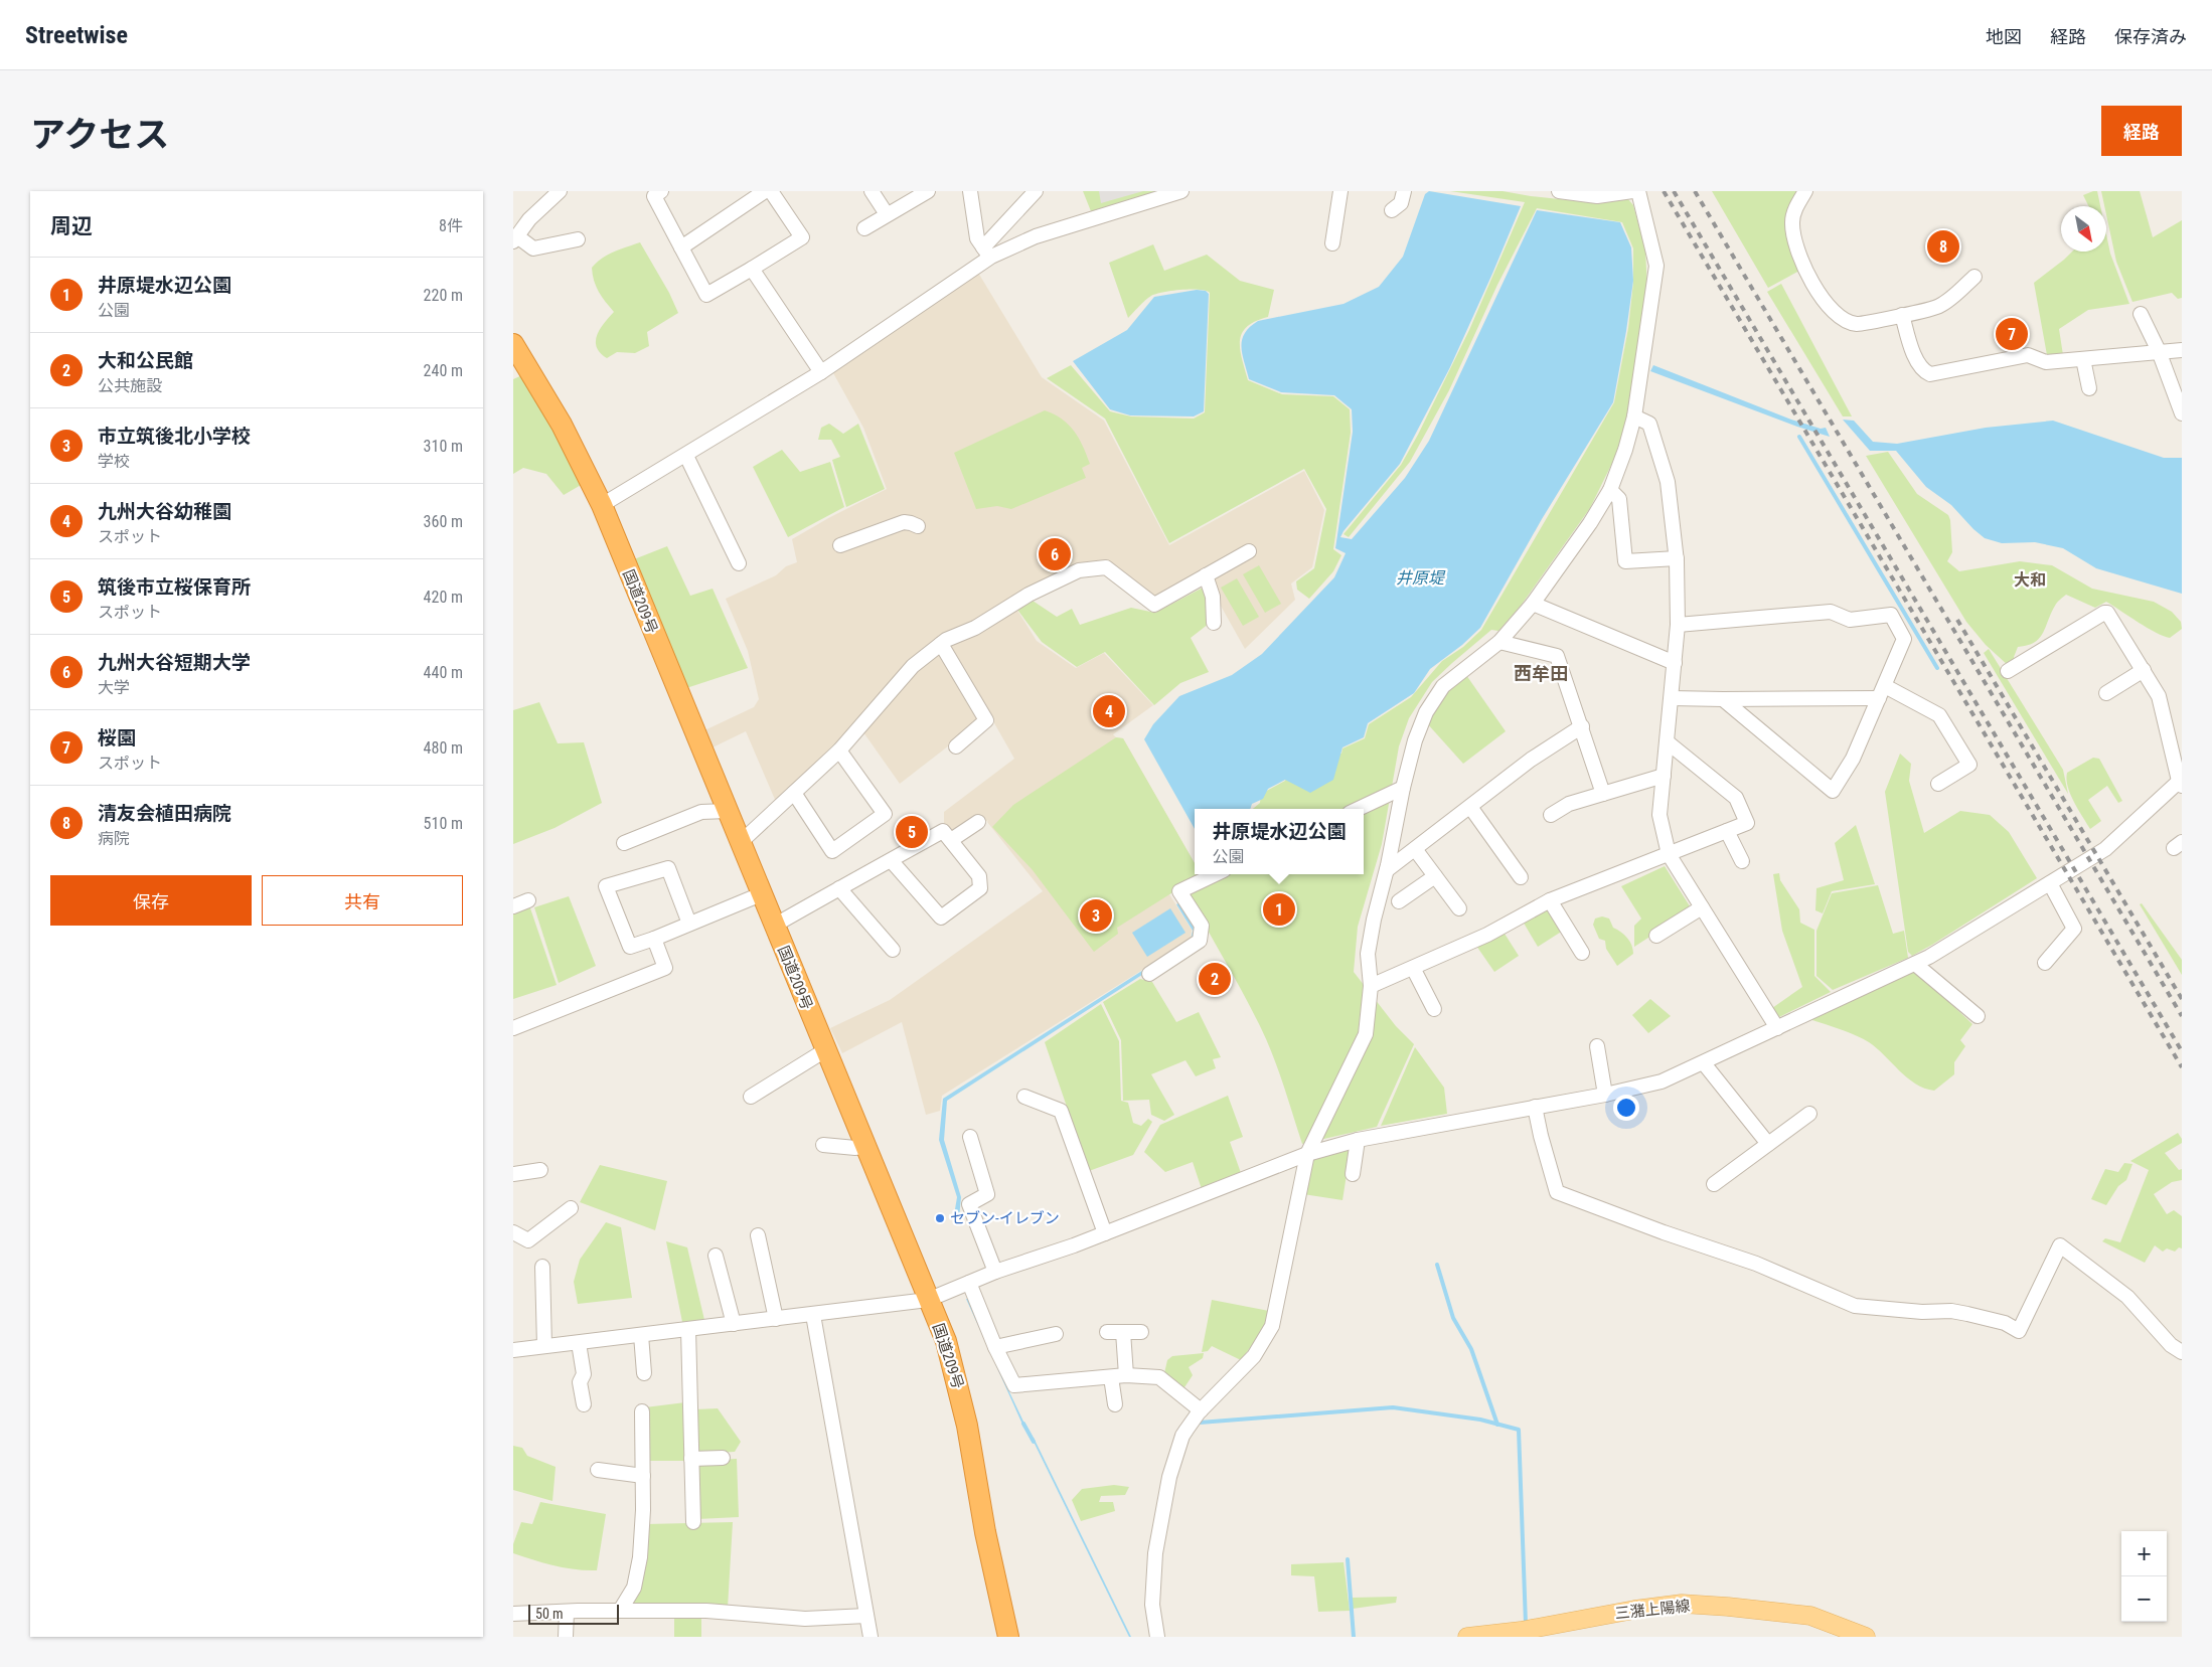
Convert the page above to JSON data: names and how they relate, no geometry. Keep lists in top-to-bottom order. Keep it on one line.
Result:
{"streets":{"highway":["国道209号"],"main road":["三潴上陽線"]},"districts":["大和","西牟田"],"water":["井原堤"],"places":["セブン-イレブン"],"scale_bar":"50 m","north":"bottom right","page":{"header":"Streetwise","nav":["地図","経路","保存済み"],"title":"アクセス","buttons":["経路",["保存","共有"]],"heading":["周辺","8件"],"pins":["8","7","6","4","5","1","3","2"],"list":[{"mark":"1","name":"井原堤水辺公園","note":"公園","value":"220 m"},{"mark":"2","name":"大和公民館","note":"公共施設","value":"240 m"},{"mark":"3","name":"市立筑後北小学校","note":"学校","value":"310 m"},{"mark":"4","name":"九州大谷幼稚園","note":"スポット","value":"360 m"},{"mark":"5","name":"筑後市立桜保育所","note":"スポット","value":"420 m"},{"mark":"6","name":"九州大谷短期大学","note":"大学","value":"440 m"},{"mark":"7","name":"桜園","note":"スポット","value":"480 m"},{"mark":"8","name":"清友会植田病院","note":"病院","value":"510 m"}],"popup":["井原堤水辺公園","公園"],"map_buttons":["+","−"],"scale":"50 m"}}
